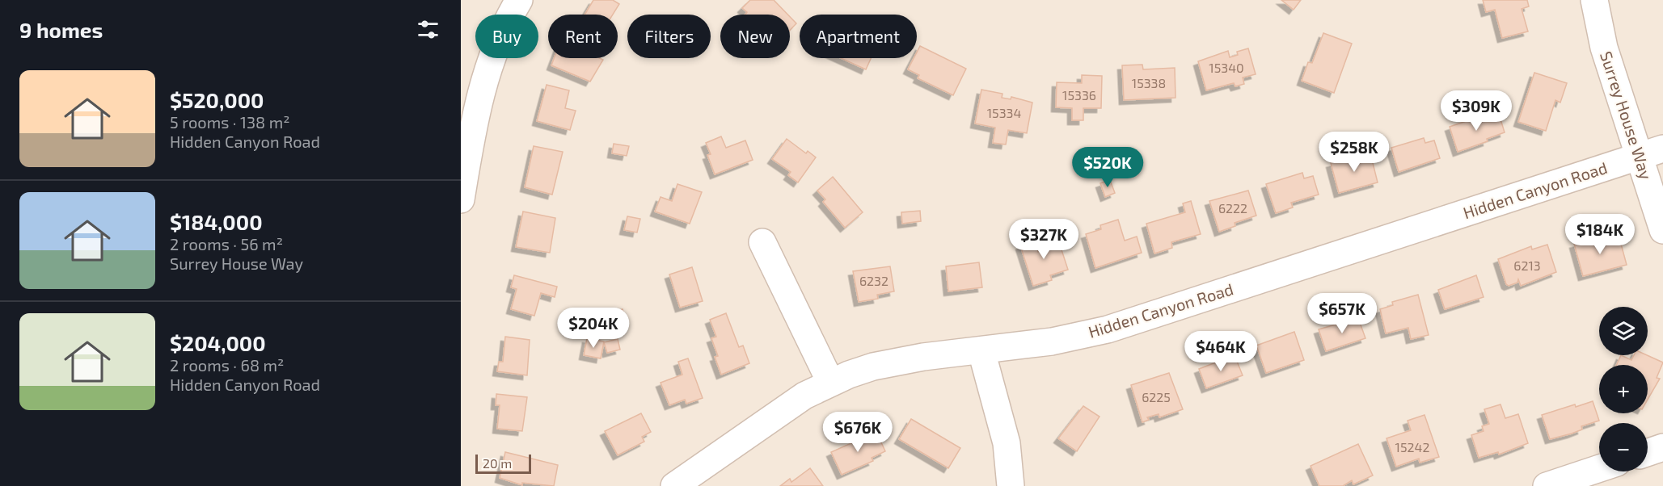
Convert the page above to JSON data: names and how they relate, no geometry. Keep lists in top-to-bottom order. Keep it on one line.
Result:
{"streets":{"street":["Surrey House Way","Hidden Canyon Road"]},"crossings":[["Surrey House Way","Hidden Canyon Road"]],"house_numbers":["15340","15338","15336","15334","6222","6213","6232","6225","15242"],"scale_bar":"20 m","page":{"heading":"9 homes","chip":["Buy","Rent","Filters","New","Apartment"],"list":[{"name":"$520,000","note":"5 rooms · 138 m² · Hidden Canyon Road"},{"name":"$184,000","note":"2 rooms · 56 m² · Surrey House Way"},{"name":"$204,000","note":"2 rooms · 68 m² · Hidden Canyon Road"}],"price":["$309K","$258K","$520K","$184K","$327K","$657K","$204K","$464K","$676K"],"map_buttons":["+","−"],"scale":"20 m"}}
